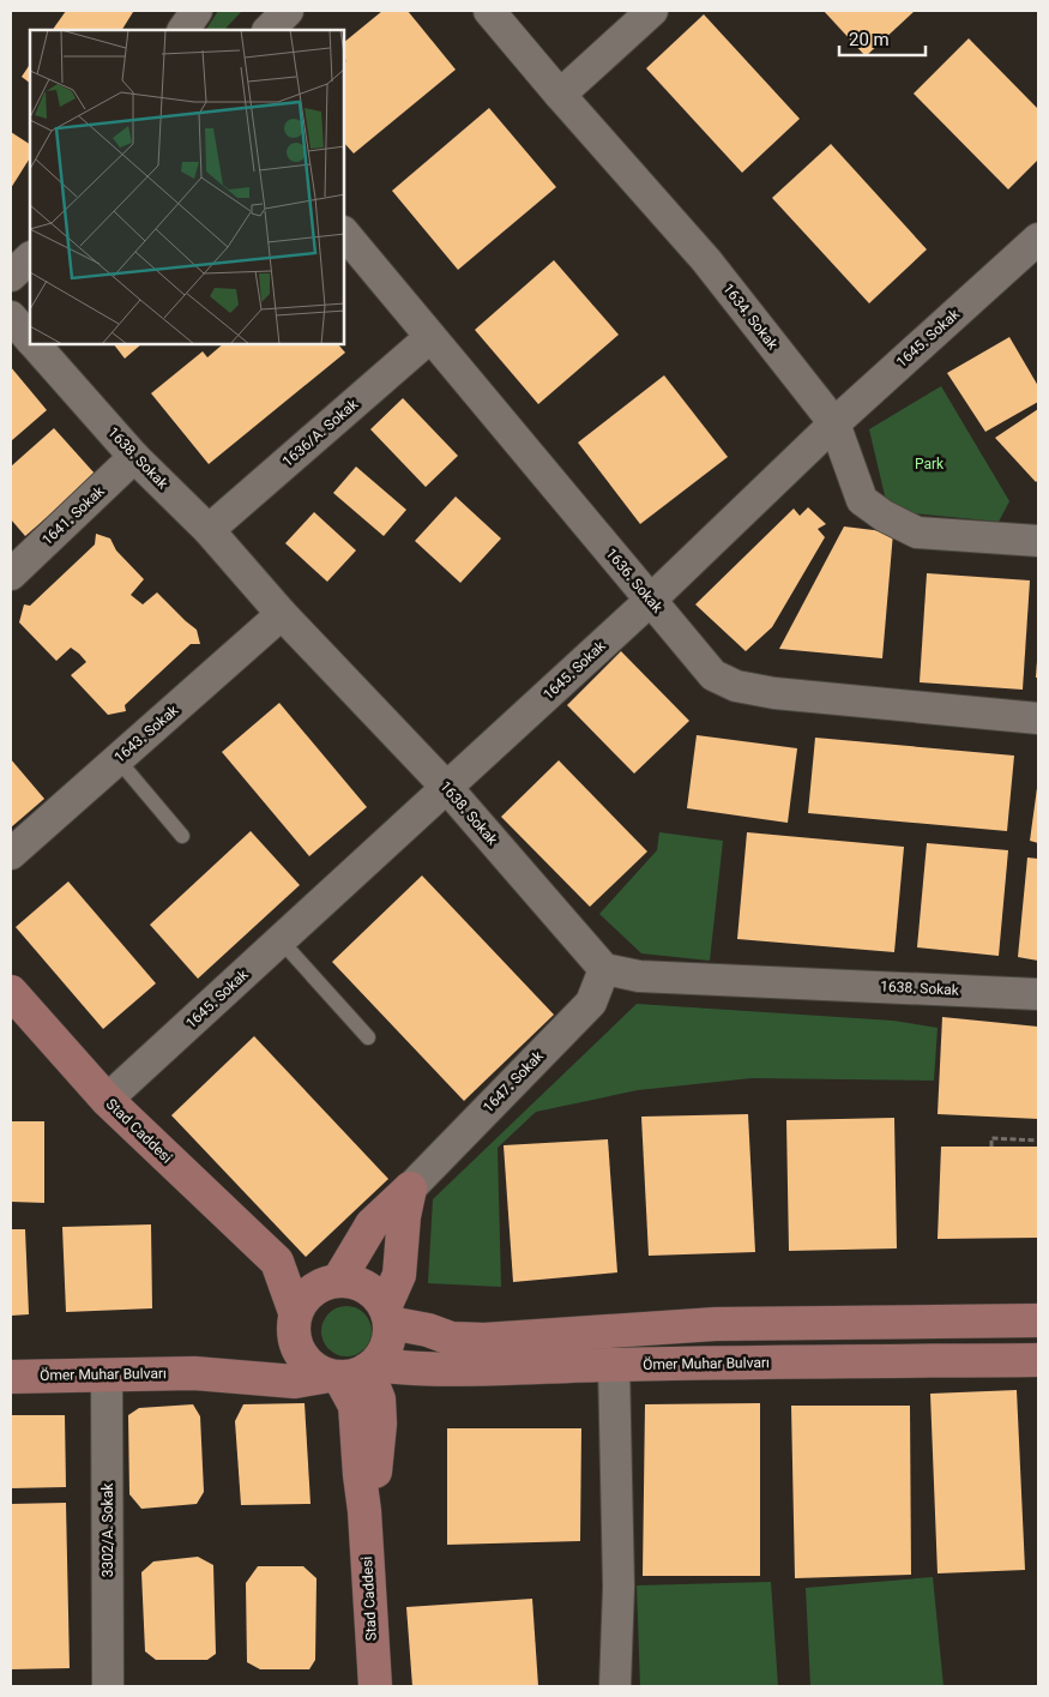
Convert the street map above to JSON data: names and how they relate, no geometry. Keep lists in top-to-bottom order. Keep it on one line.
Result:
{"streets":{"main road":["Stad Caddesi","Ömer Muhar Bulvarı"],"street":["1634. Sokak","1645. Sokak","1636/A. Sokak","1638. Sokak","1641. Sokak","1636. Sokak","1643. Sokak","1647. Sokak","3302/A. Sokak"]},"crossings":[["1634. Sokak","1645. Sokak"],["1645. Sokak","1638. Sokak"],["1645. Sokak","1636. Sokak"],["1645. Sokak","Stad Caddesi"],["1636/A. Sokak","1638. Sokak"],["1636/A. Sokak","1636. Sokak"],["1638. Sokak","1641. Sokak"],["1638. Sokak","1643. Sokak"],["1638. Sokak","1647. Sokak"],["Stad Caddesi","Ömer Muhar Bulvarı"],["Ömer Muhar Bulvarı","3302/A. Sokak"]],"parks":["Park"],"scale_bar":"20 m"}
